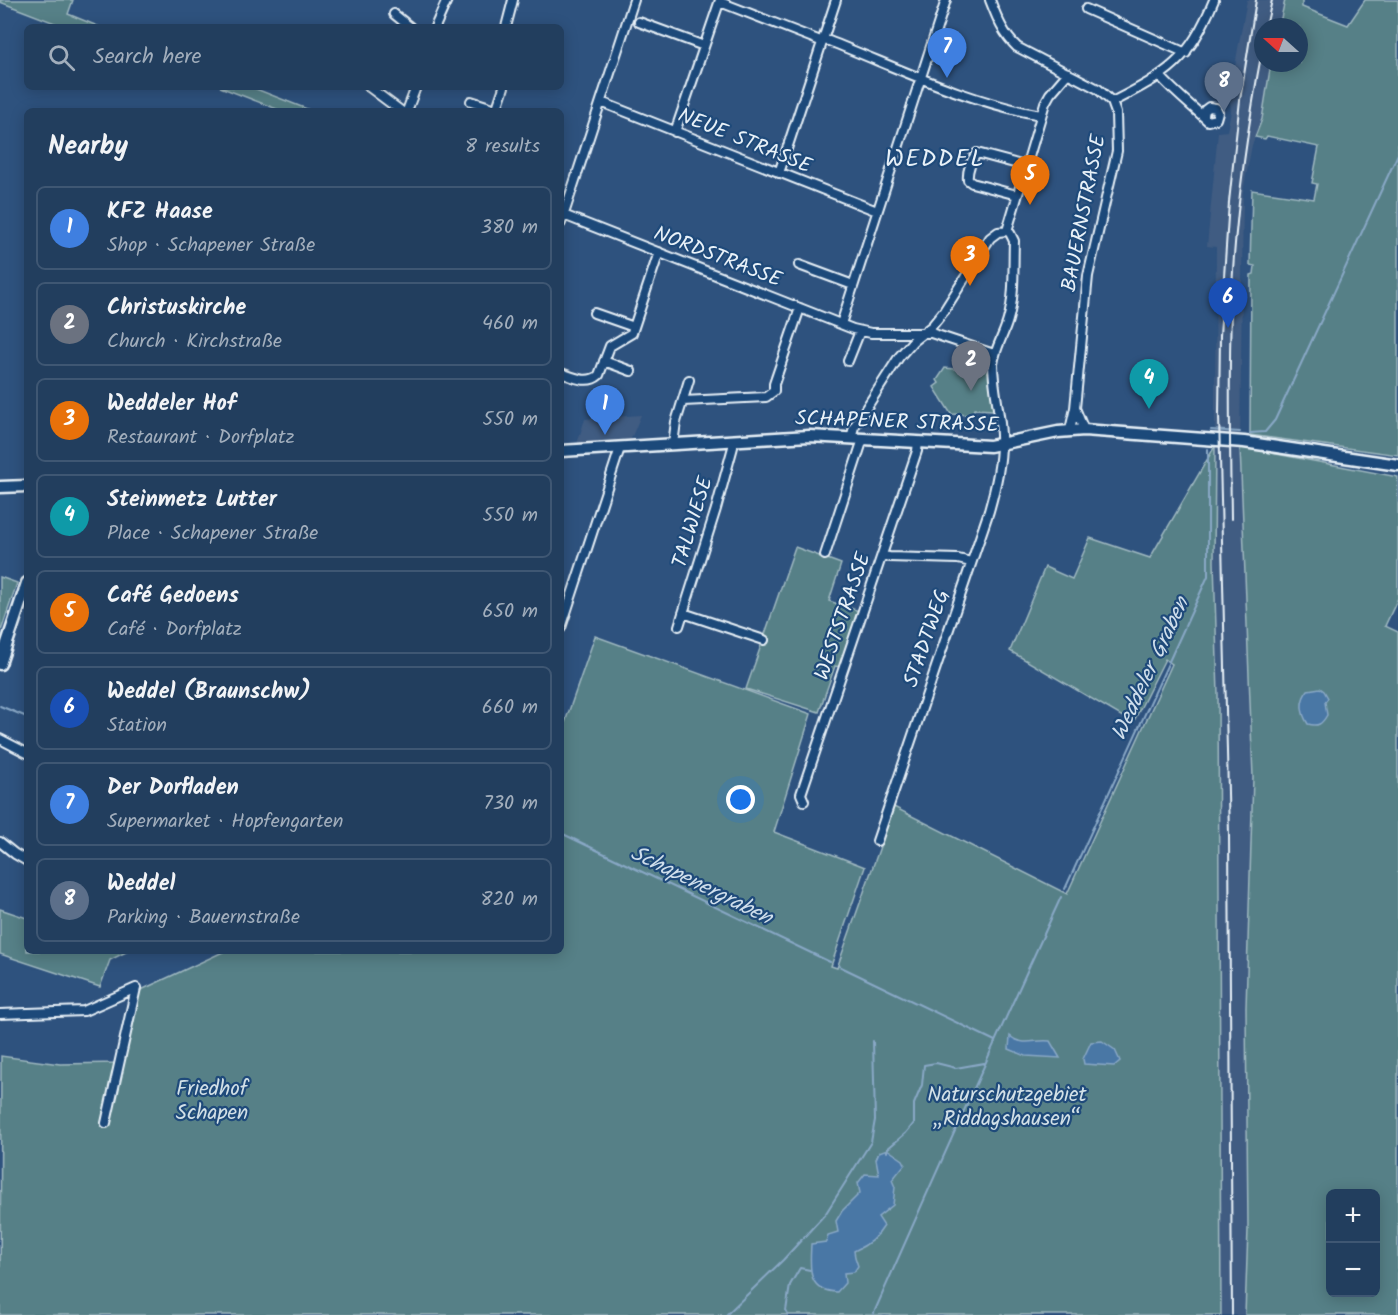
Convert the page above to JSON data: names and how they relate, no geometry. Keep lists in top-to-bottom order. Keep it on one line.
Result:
{"streets":{"street":["NEUE STRASSE","BAUERNSTRASSE","NORDSTRASSE","SCHAPENER STRASSE","TALWIESE","WESTSTRASSE","STADTWEG"]},"crossings":[["BAUERNSTRASSE","SCHAPENER STRASSE"],["NORDSTRASSE","STADTWEG"],["SCHAPENER STRASSE","TALWIESE"],["SCHAPENER STRASSE","WESTSTRASSE"],["SCHAPENER STRASSE","STADTWEG"]],"districts":["WEDDEL"],"water":["Weddeler Graben","Schapenergraben"],"parks":["Friedhof Schapen","Naturschutzgebiet „Riddagshausen“"],"north":"left","page":{"search":"Search here","pins":["7","8","5","3","6","2","4","1"],"heading":["Nearby","8 results"],"list":[{"mark":"1","name":"KFZ Haase","note":"Shop · Schapener Straße","value":"380 m"},{"mark":"2","name":"Christuskirche","note":"Church · Kirchstraße","value":"460 m"},{"mark":"3","name":"Weddeler Hof","note":"Restaurant · Dorfplatz","value":"550 m"},{"mark":"4","name":"Steinmetz Lutter","note":"Place · Schapener Straße","value":"550 m"},{"mark":"5","name":"Café Gedoens","note":"Café · Dorfplatz","value":"650 m"},{"mark":"6","name":"Weddel (Braunschw)","note":"Station","value":"660 m"},{"mark":"7","name":"Der Dorfladen","note":"Supermarket · Hopfengarten","value":"730 m"},{"mark":"8","name":"Weddel","note":"Parking · Bauernstraße","value":"820 m"}],"map_buttons":["+","−"]}}
